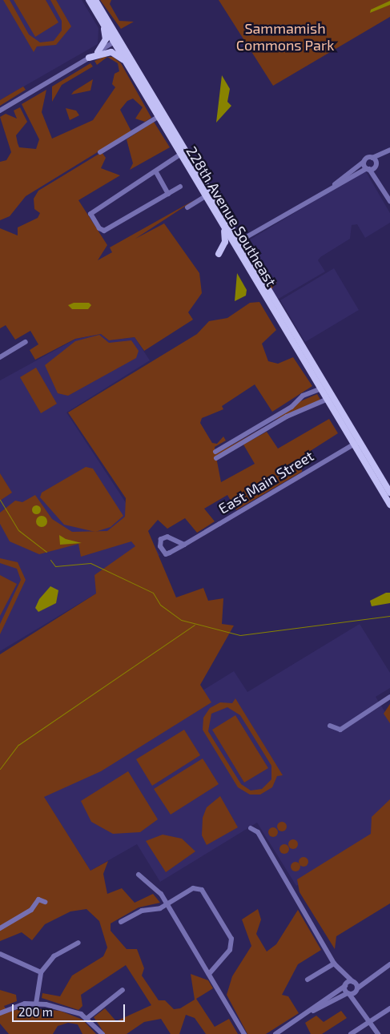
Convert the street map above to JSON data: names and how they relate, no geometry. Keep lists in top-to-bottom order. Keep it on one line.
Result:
{"streets":{"main road":["228th Avenue Southeast"],"street":["East Main Street"]},"crossings":[["228th Avenue Southeast","East Main Street"]],"parks":["Sammamish Commons Park"],"scale_bar":"200 m"}
